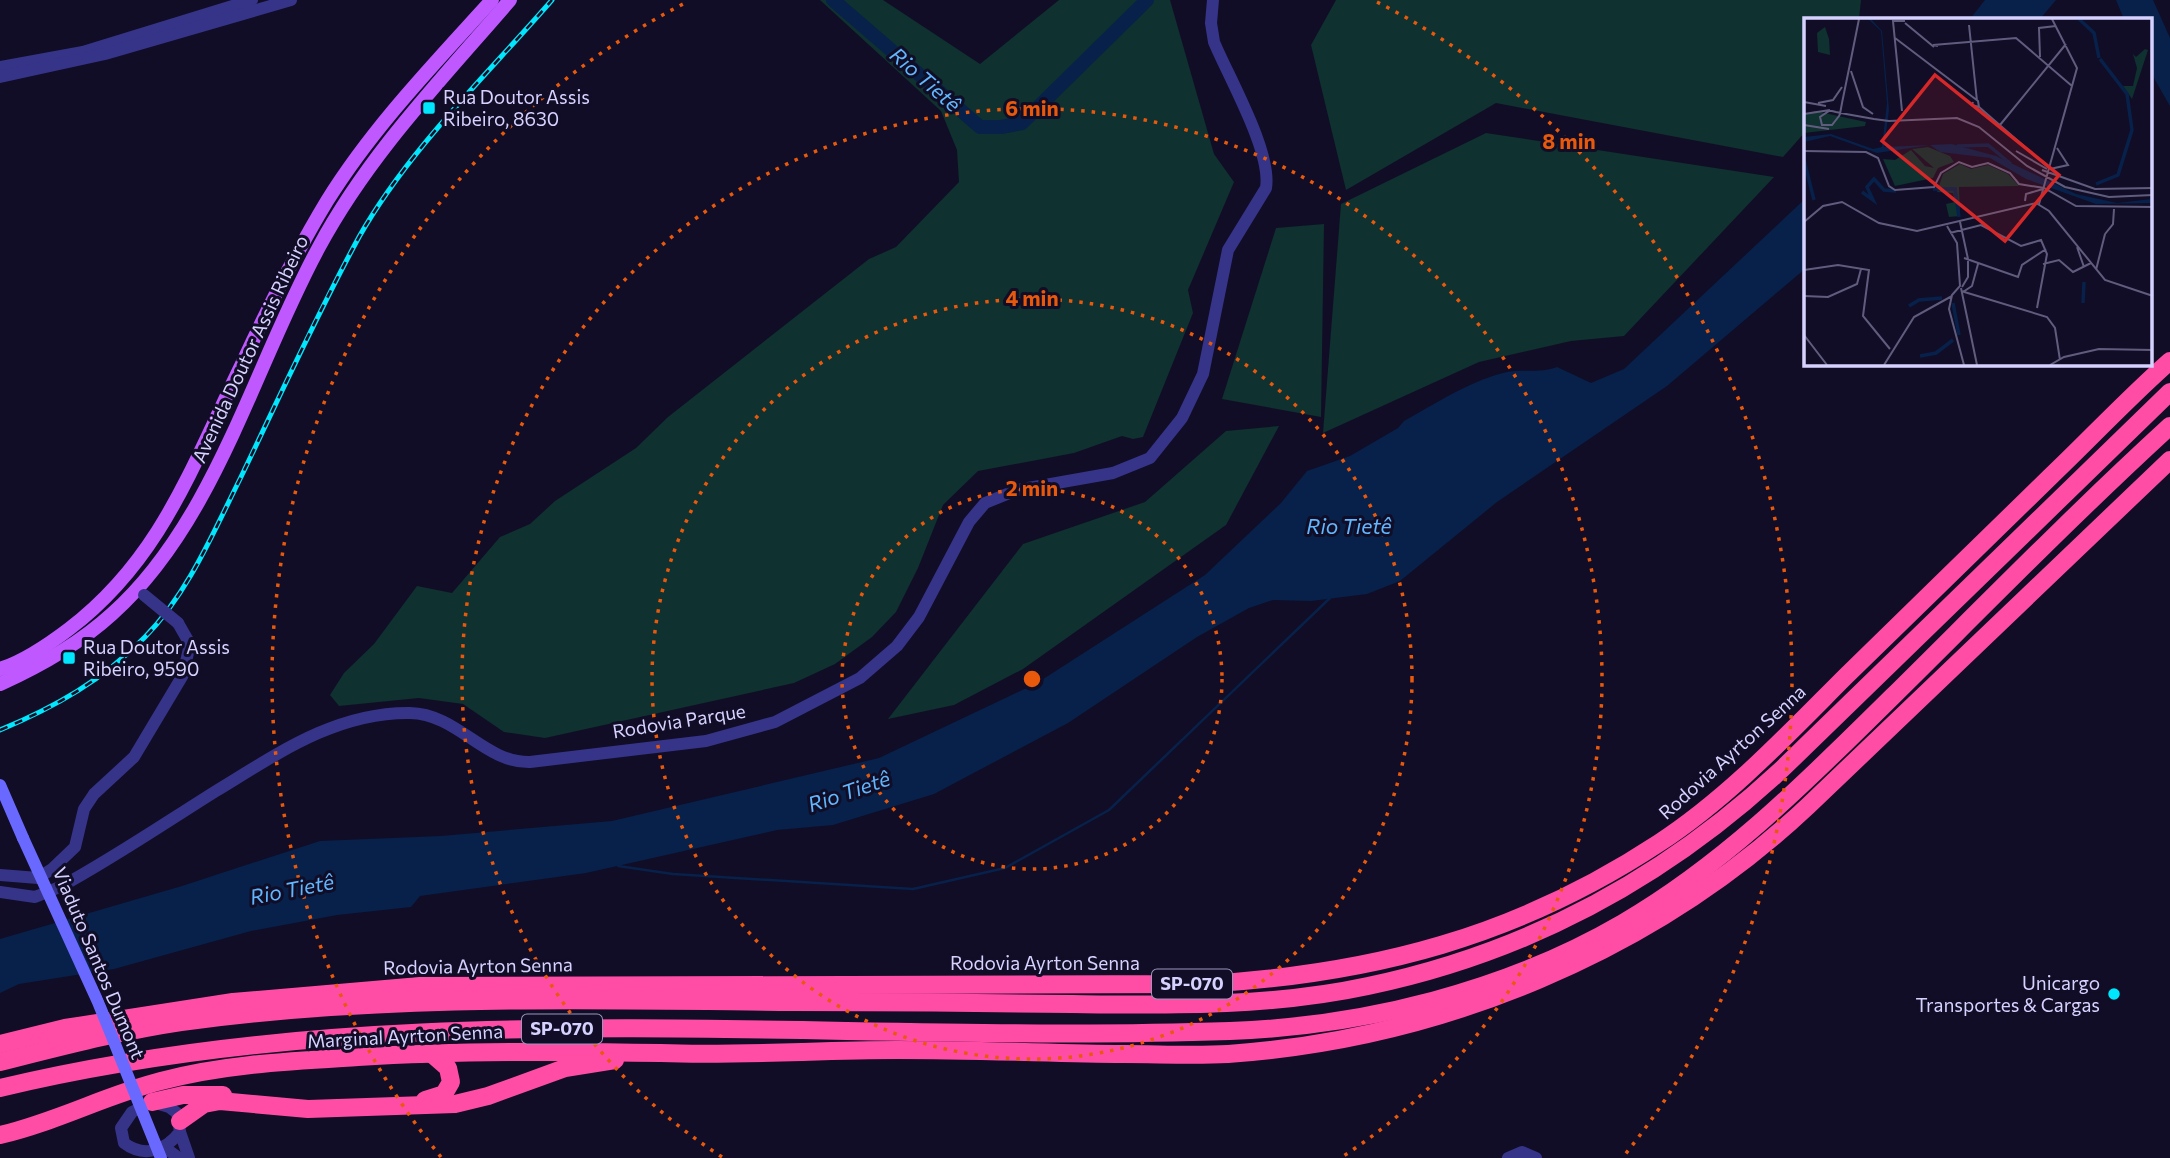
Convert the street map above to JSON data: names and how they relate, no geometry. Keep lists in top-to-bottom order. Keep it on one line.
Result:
{"streets":{"highway":["Rodovia Ayrton Senna","SP-070","Marginal Ayrton Senna"],"main road":["Avenida Doutor Assis Ribeiro","Viaduto Santos Dumont"],"street":["Rodovia Parque"]},"water":["Rio Tietê"],"places":{"transit":["Rua Doutor Assis Ribeiro, 8630","Rua Doutor Assis Ribeiro, 9590"],"other":["Unicargo Transportes & Cargas"]},"rings":["6 min","8 min","4 min","2 min"]}
